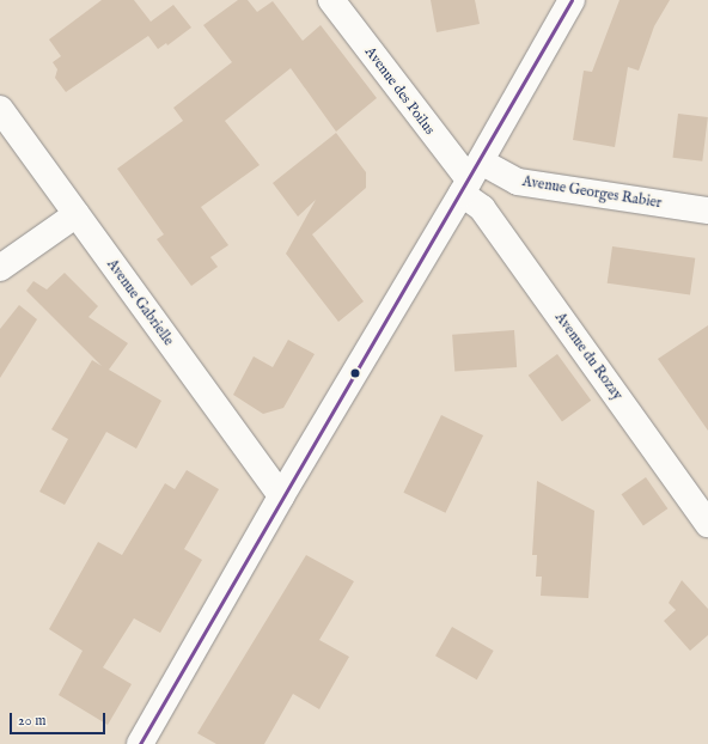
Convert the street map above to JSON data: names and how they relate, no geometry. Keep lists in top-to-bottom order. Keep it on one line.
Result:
{"streets":{"street":["Avenue des Poilus","Avenue Georges Rabier","Avenue Gabrielle","Avenue du Rozay"]},"crossings":[["Avenue des Poilus","Avenue Georges Rabier"],["Avenue des Poilus","Avenue du Rozay"],["Avenue Georges Rabier","Avenue du Rozay"]],"scale_bar":"20 m"}
